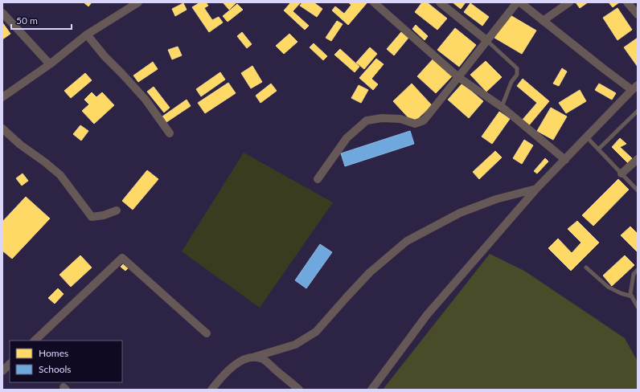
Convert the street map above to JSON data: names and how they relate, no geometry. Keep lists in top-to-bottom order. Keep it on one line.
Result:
{"legend":["Homes","Schools"],"scale_bar":"50 m"}
